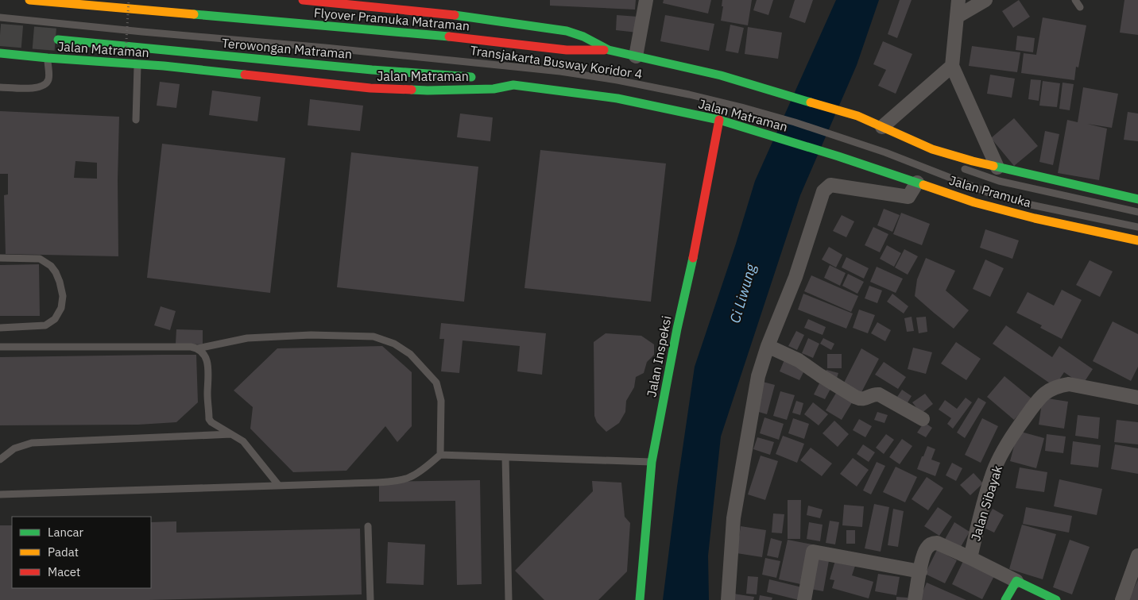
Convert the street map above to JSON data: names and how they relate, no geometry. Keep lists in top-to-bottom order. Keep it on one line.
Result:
{"streets":{"main road":["Flyover Pramuka Matraman","Terowongan Matraman","Jalan Matraman","Jalan Pramuka","Jalan Inspeksi"],"street":["Jalan Sibayak"],"lane":["Transjakarta Busway Koridor 4"]},"crossings":[["Jalan Matraman","Jalan Pramuka"],["Jalan Matraman","Jalan Inspeksi"]],"water":["Ci Liwung"],"legend":["Lancar","Padat","Macet"]}
